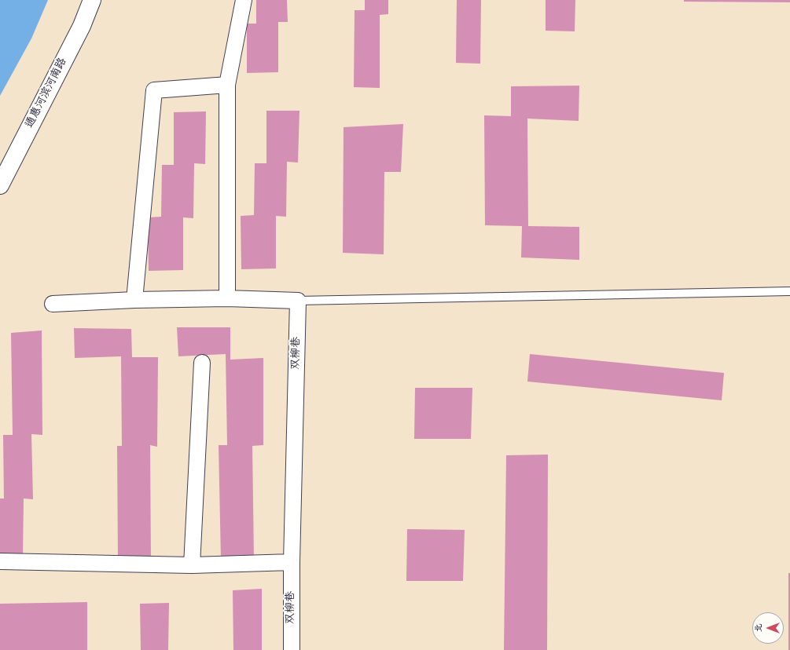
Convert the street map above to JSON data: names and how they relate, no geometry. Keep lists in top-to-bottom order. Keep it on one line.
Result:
{"streets":{"street":["通惠河滨河南路","双柳巷"]},"north":"left"}
